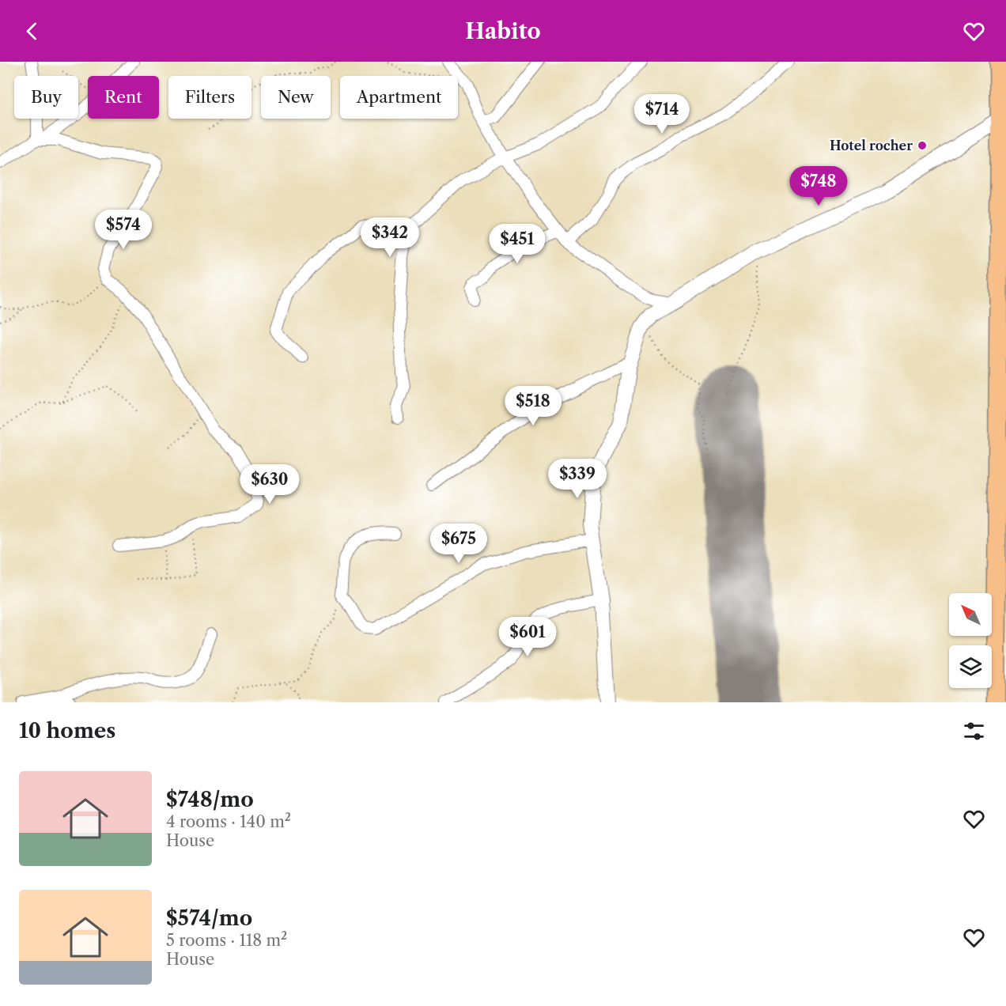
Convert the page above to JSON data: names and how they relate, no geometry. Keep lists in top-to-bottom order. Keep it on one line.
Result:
{"places":["Hotel rocher"],"north":"top left","page":{"header":"Habito","chip":["Buy","Rent","Filters","New","Apartment"],"price":["$714","$748","$574","$342","$451","$518","$339","$630","$675","$601"],"heading":"10 homes","list":[{"name":"$748/mo","note":"4 rooms · 140 m² · House"},{"name":"$574/mo","note":"5 rooms · 118 m² · House"}]}}
